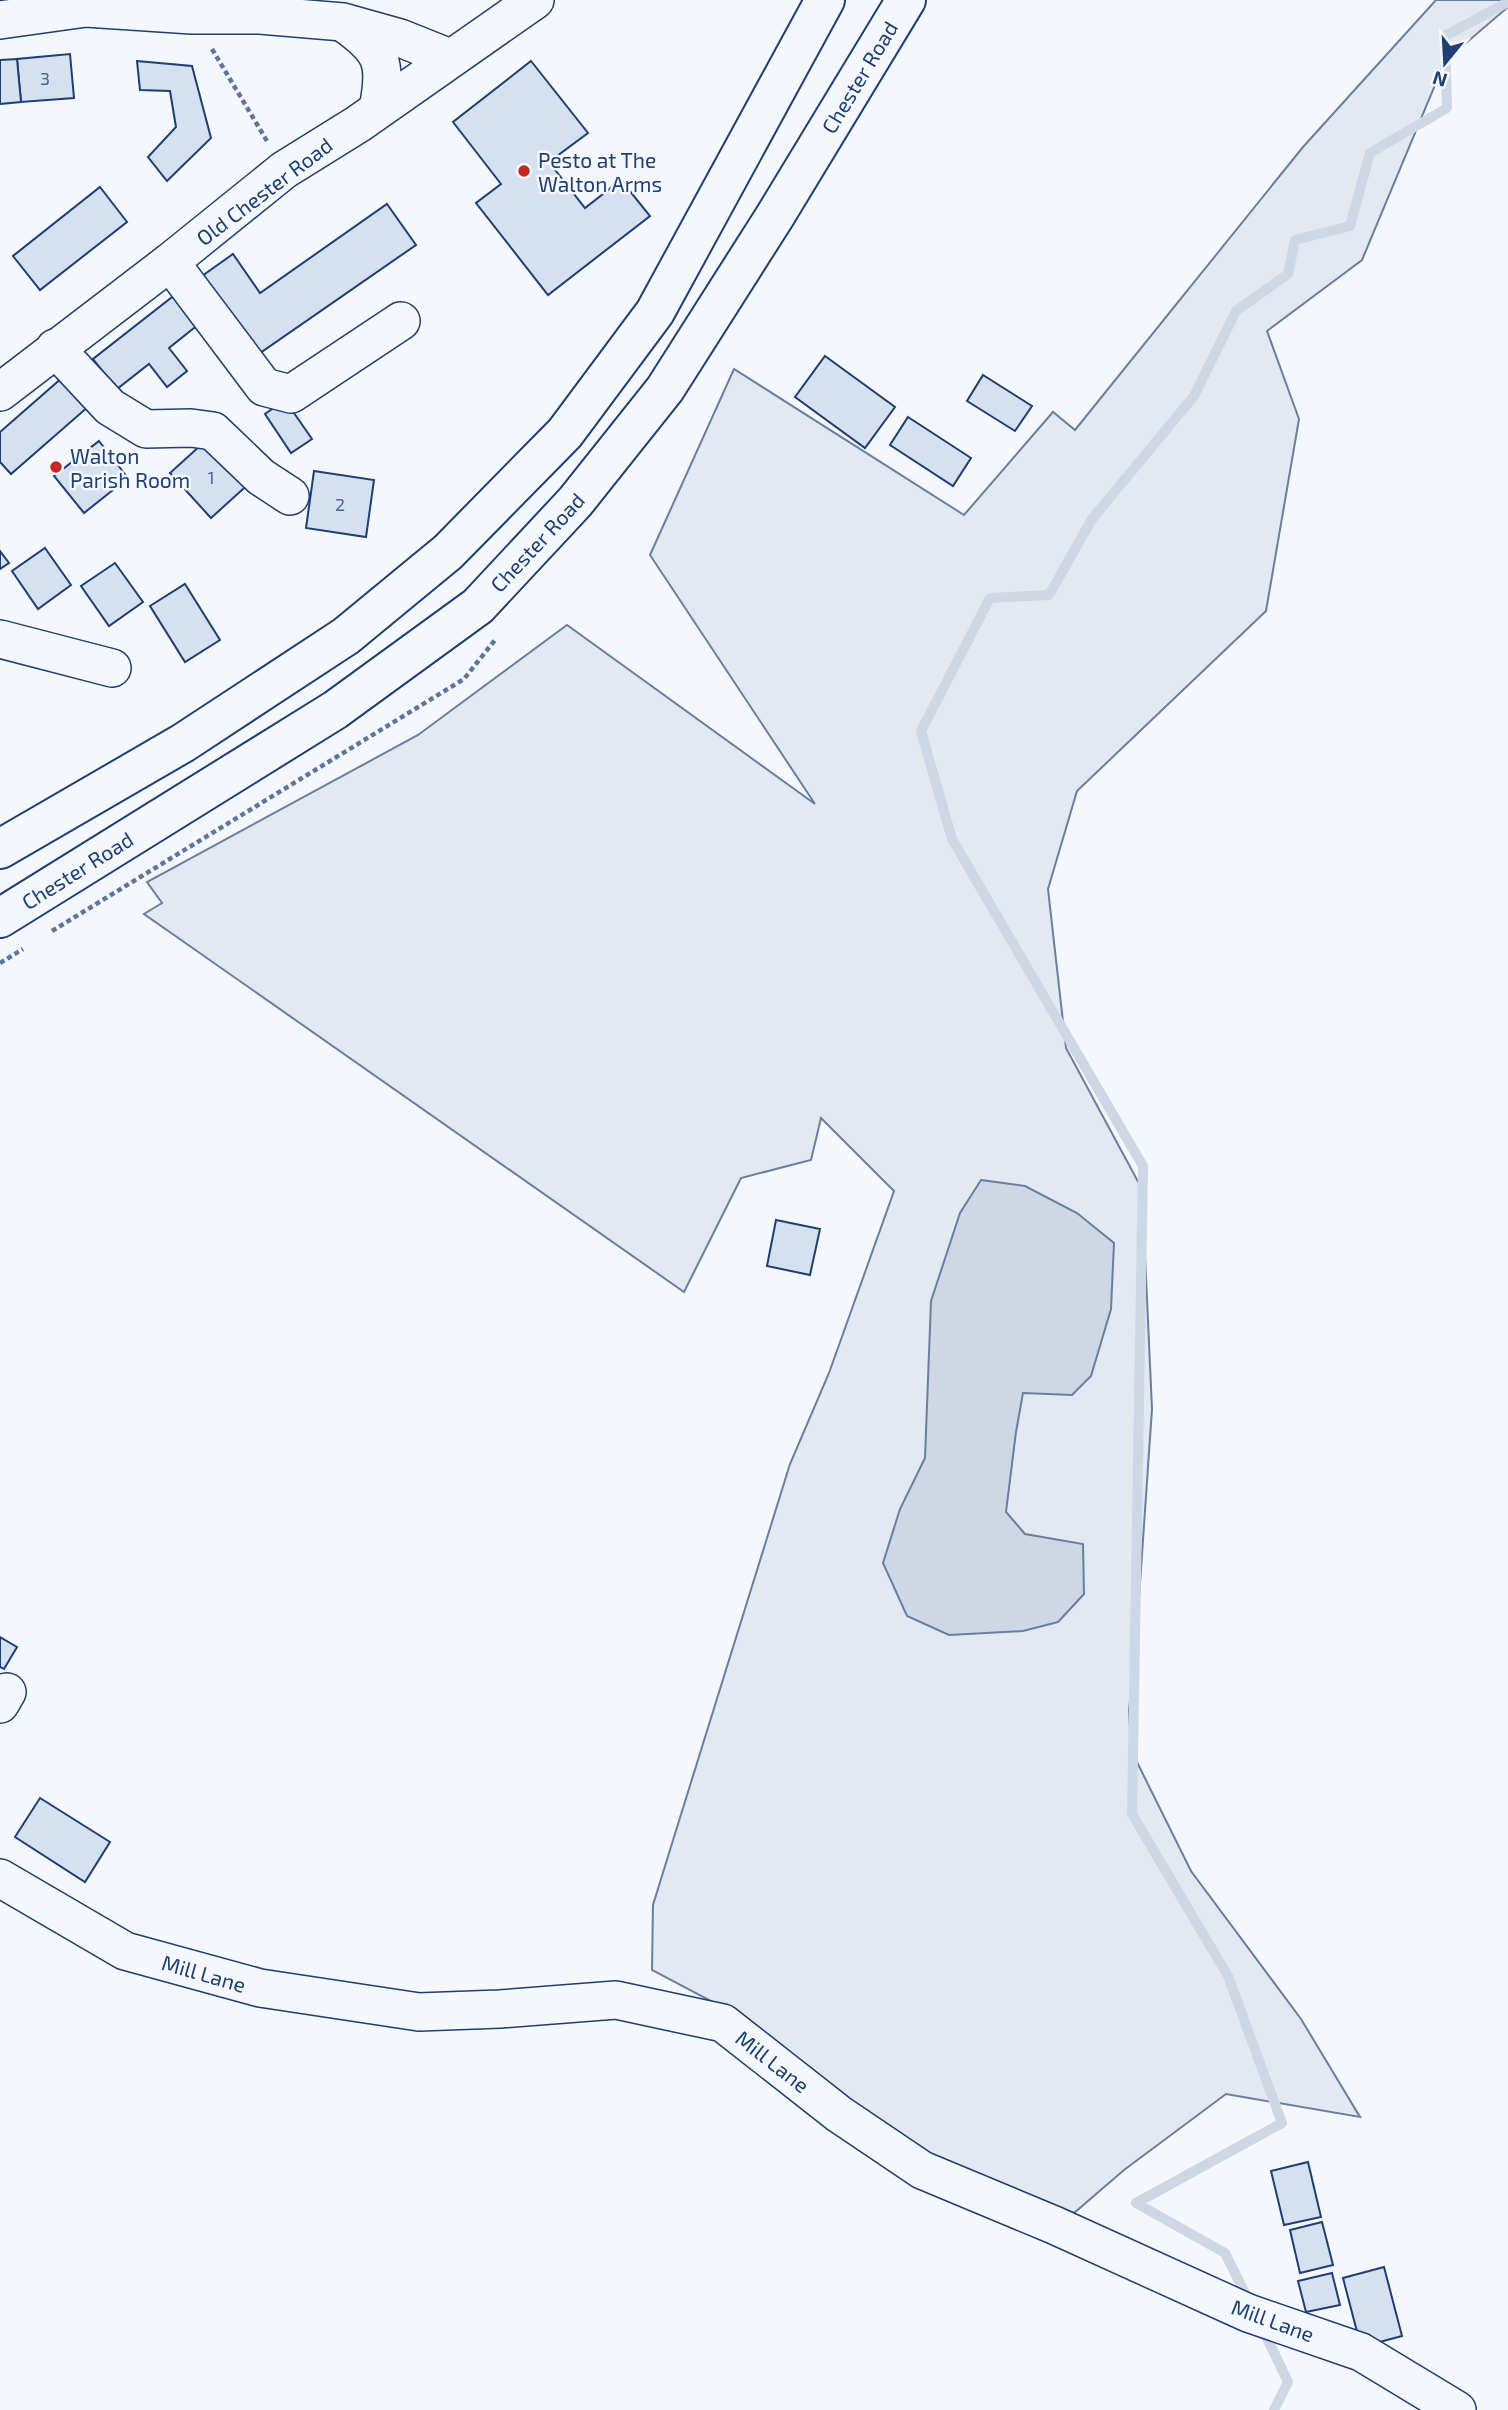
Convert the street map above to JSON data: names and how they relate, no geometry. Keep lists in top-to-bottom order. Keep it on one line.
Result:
{"streets":{"highway":["Chester Road"],"street":["Old Chester Road","Mill Lane"]},"places":["Pesto at The Walton Arms","Walton Parish Room"],"house_numbers":["3","1","2"],"north":"bottom"}
